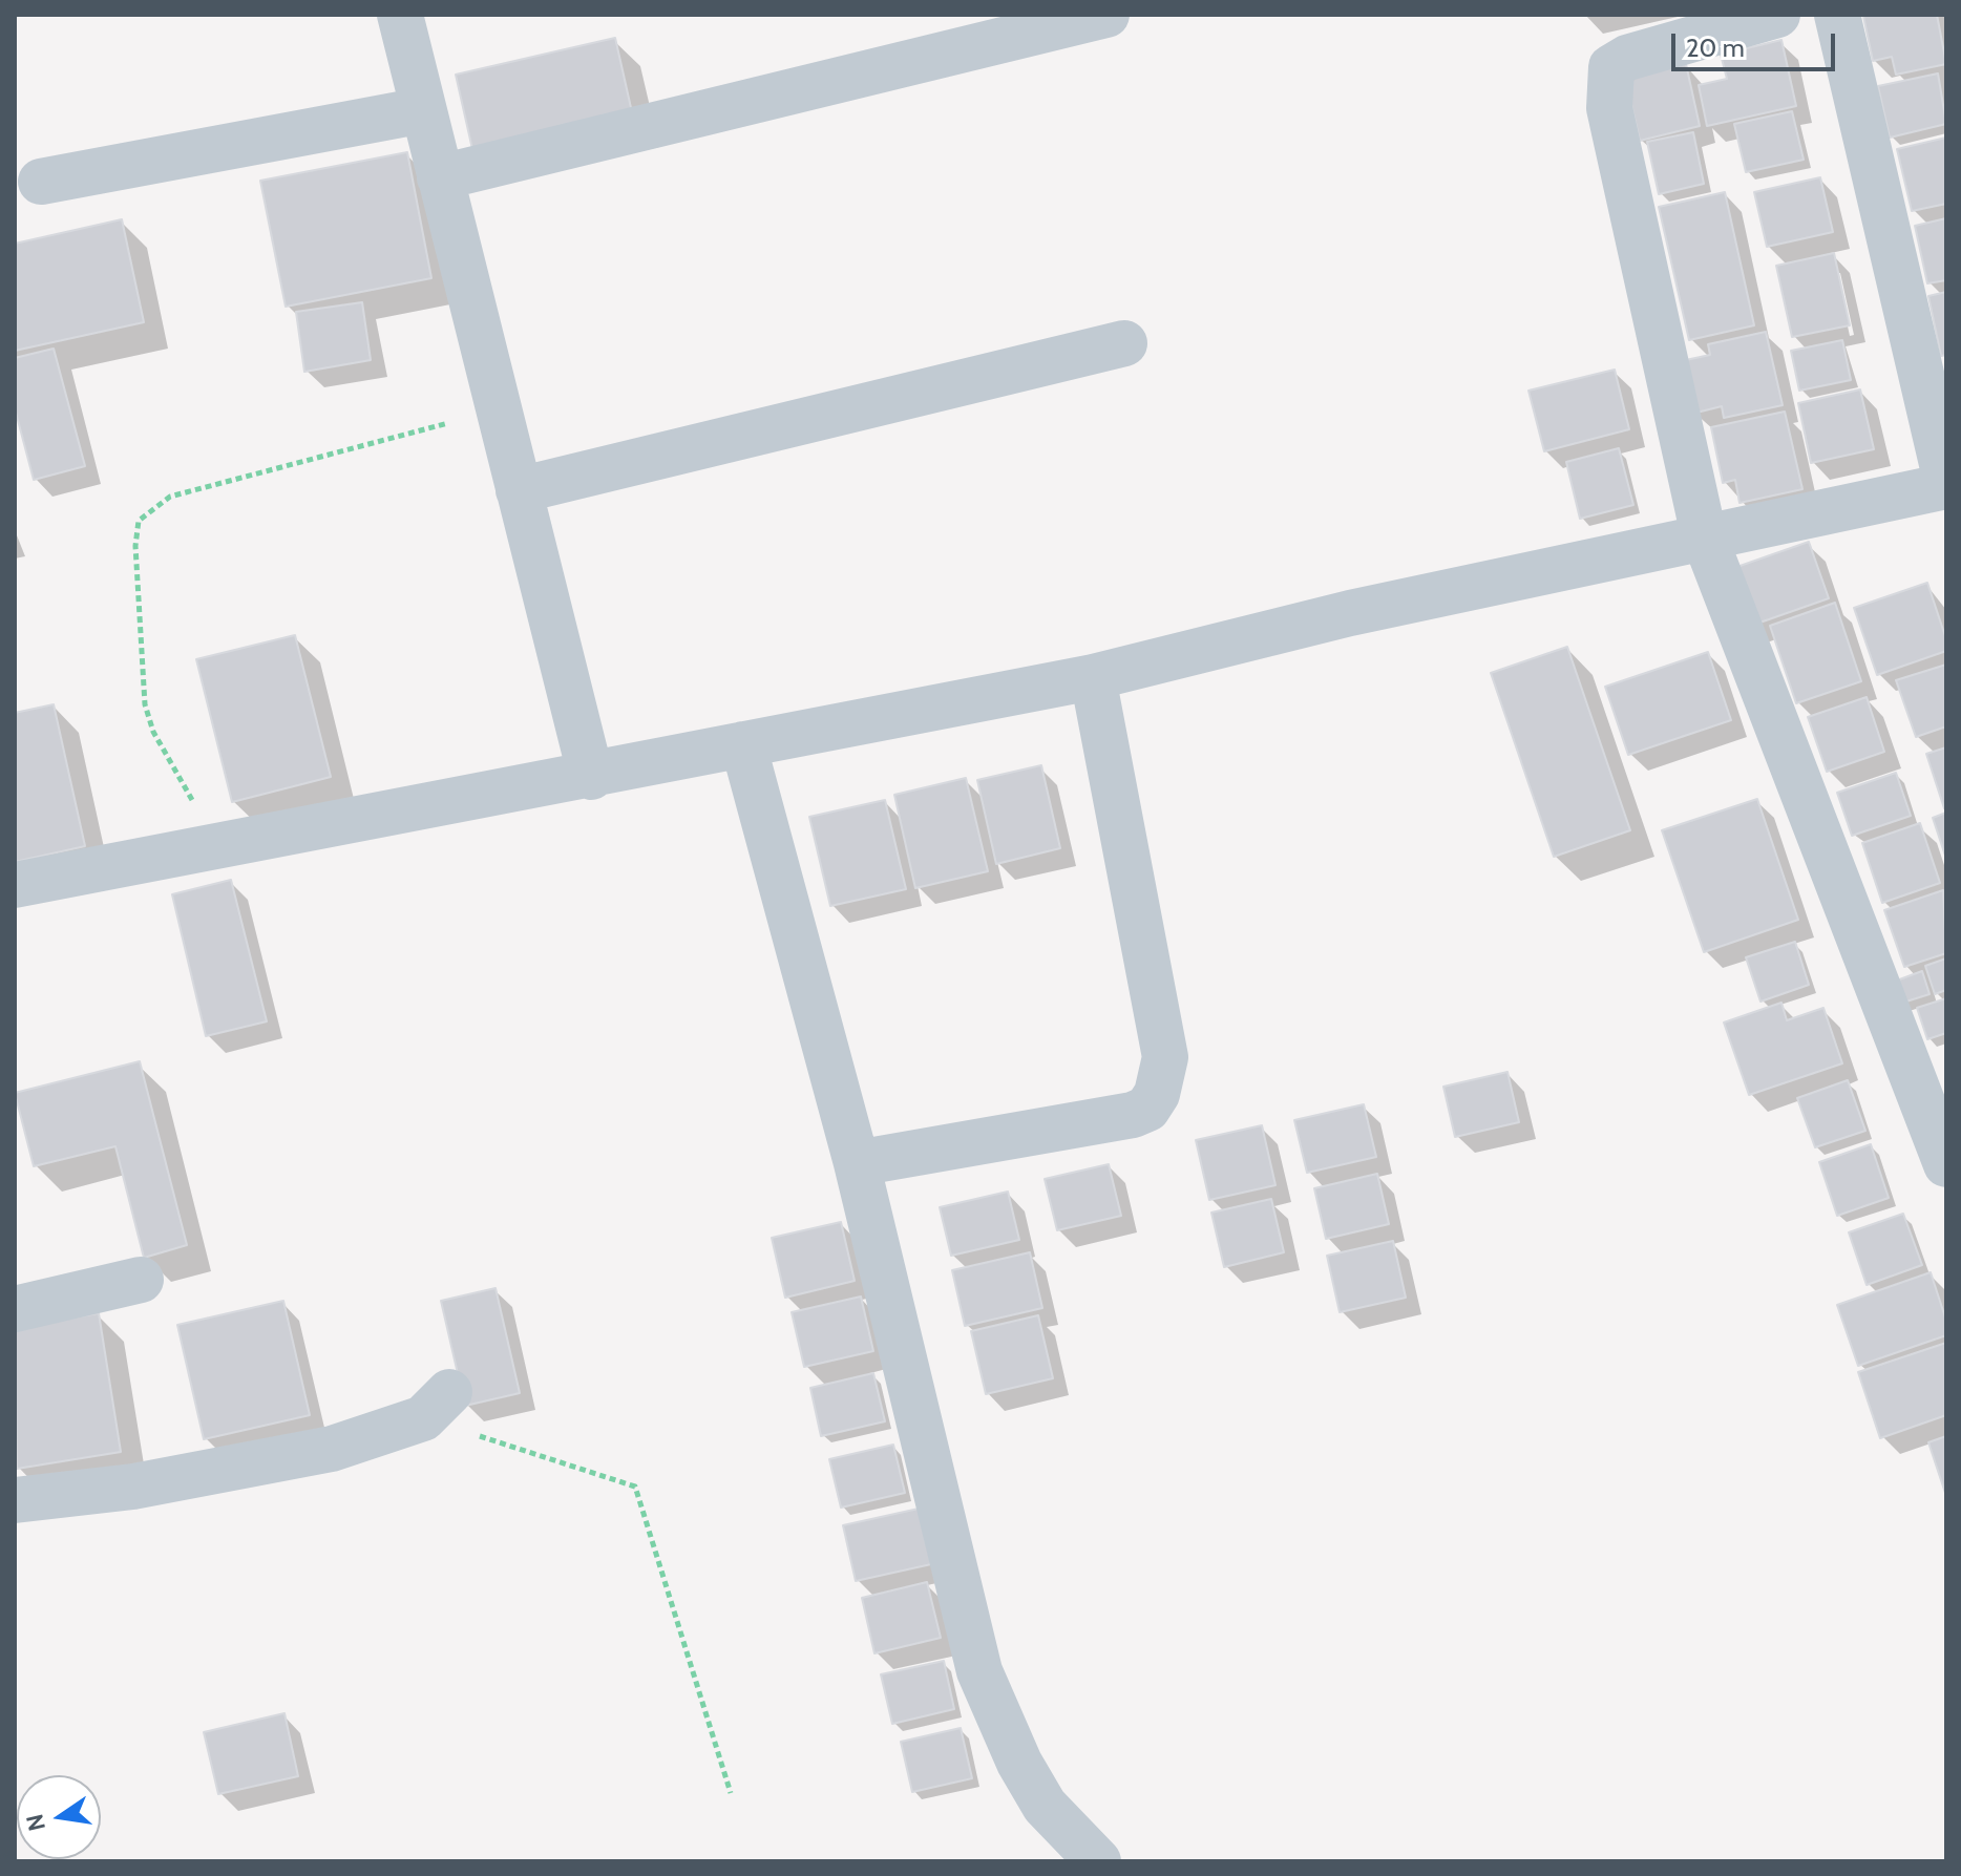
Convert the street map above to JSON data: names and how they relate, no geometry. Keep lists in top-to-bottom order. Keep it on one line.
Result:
{"scale_bar":"20 m","north":"left"}
